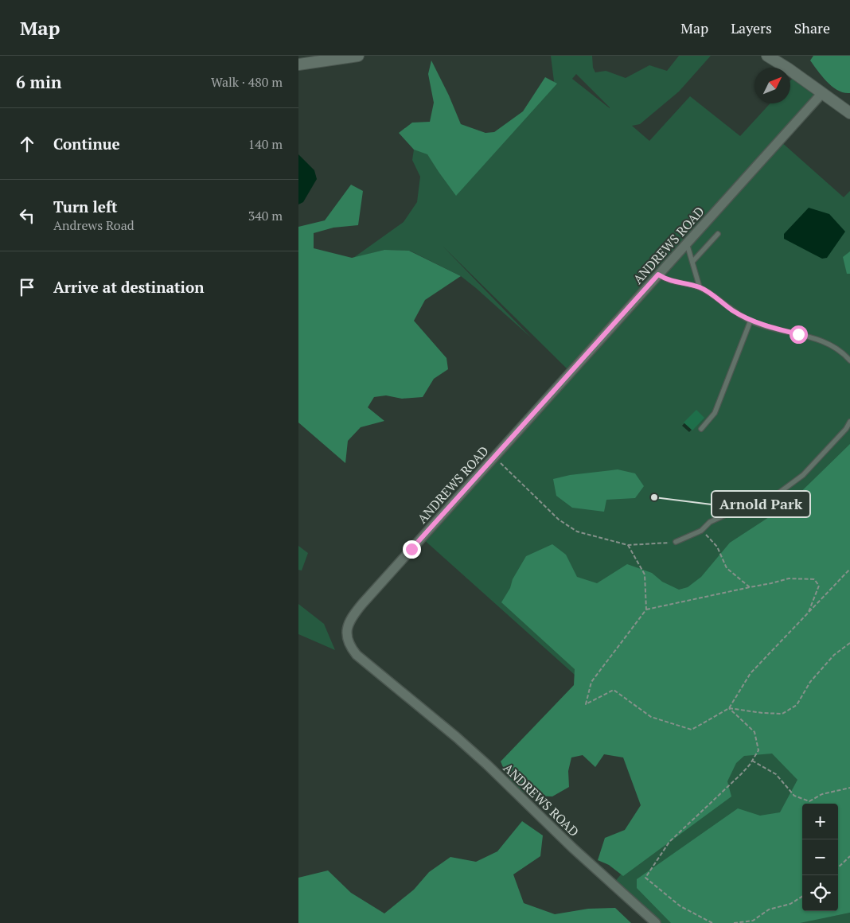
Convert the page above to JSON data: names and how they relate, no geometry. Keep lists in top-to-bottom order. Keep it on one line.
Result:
{"streets":{"street":["ANDREWS ROAD"]},"places":["Arnold Park"],"north":"top right","page":{"header":"Map","nav":["Map","Layers","Share"],"heading":["6 min","Walk · 480 m"],"list":[["Continue","140 m"],["Turn left","Andrews Road","340 m"],"Arrive at destination"],"map_buttons":["+","−"]}}
